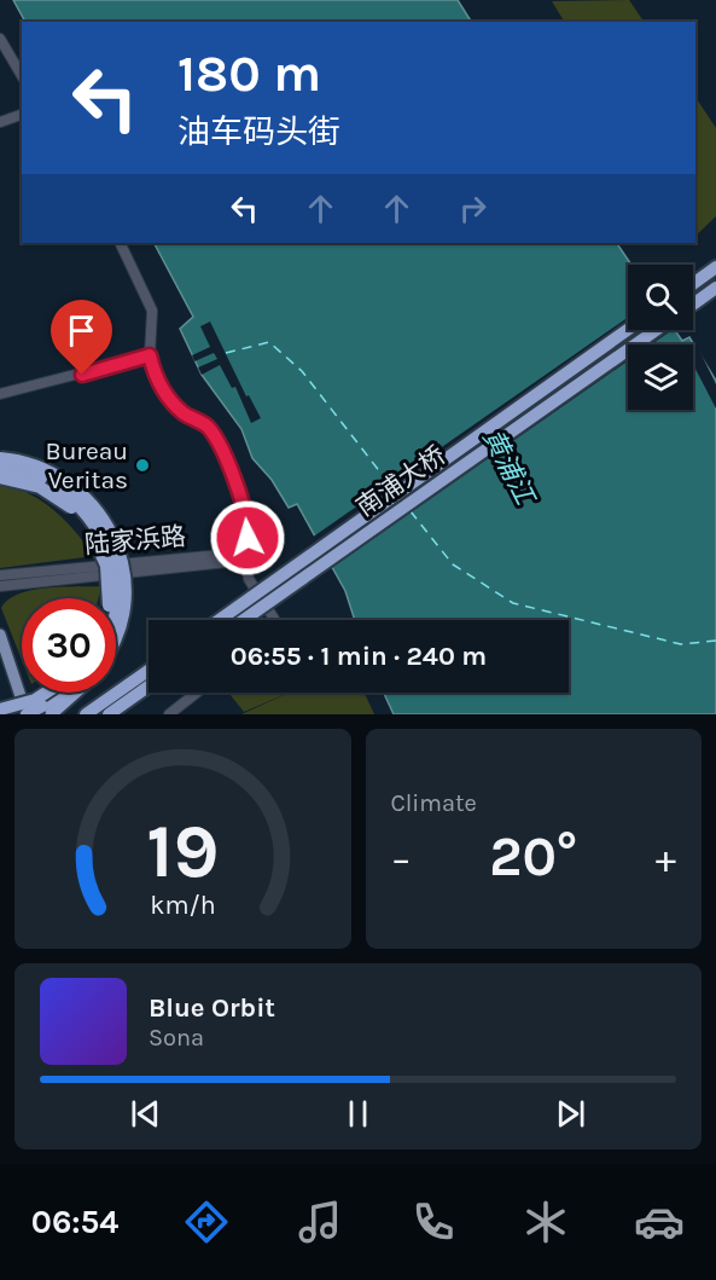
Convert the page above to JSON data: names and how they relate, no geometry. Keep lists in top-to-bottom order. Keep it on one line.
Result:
{"streets":{"highway":["南浦大桥"],"street":["陆家浜路"]},"water":["黄浦江"],"places":["Bureau Veritas"],"page":{"turn":["180 m","油车码头街"],"limit":"30","trip":"06:55 · 1 min · 240 m","tile":"Climate","heat":["−","20°","+"],"song":["Blue Orbit","Sona"],"tabs":"06:54","gauge":["19","km/h"]}}
